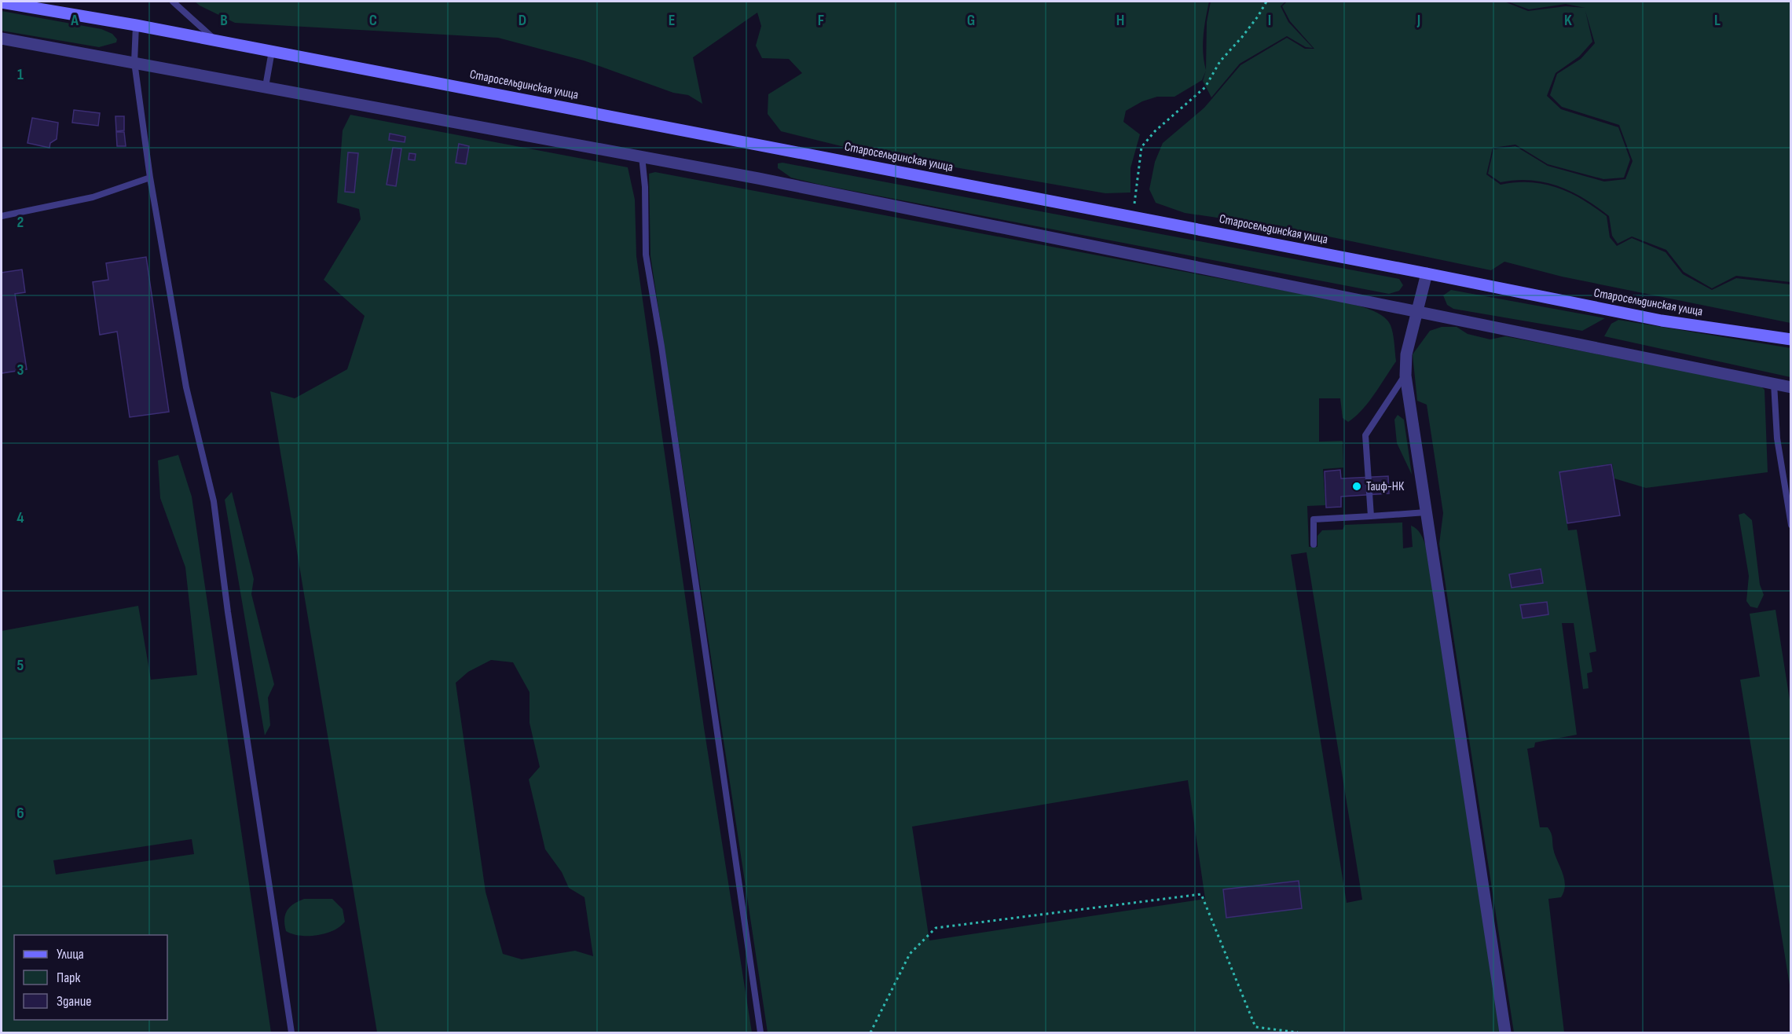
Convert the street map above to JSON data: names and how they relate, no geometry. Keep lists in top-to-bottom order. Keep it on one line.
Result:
{"streets":{"main road":["Старосельдинская улица"]},"places":["Таиф-НК"],"legend":["Улица","Парк","Здание"],"grid":{"columns":["A","B","C","D","E","F","G","H","I","J","K","L"],"rows":["1","2","3","4","5","6"]}}
